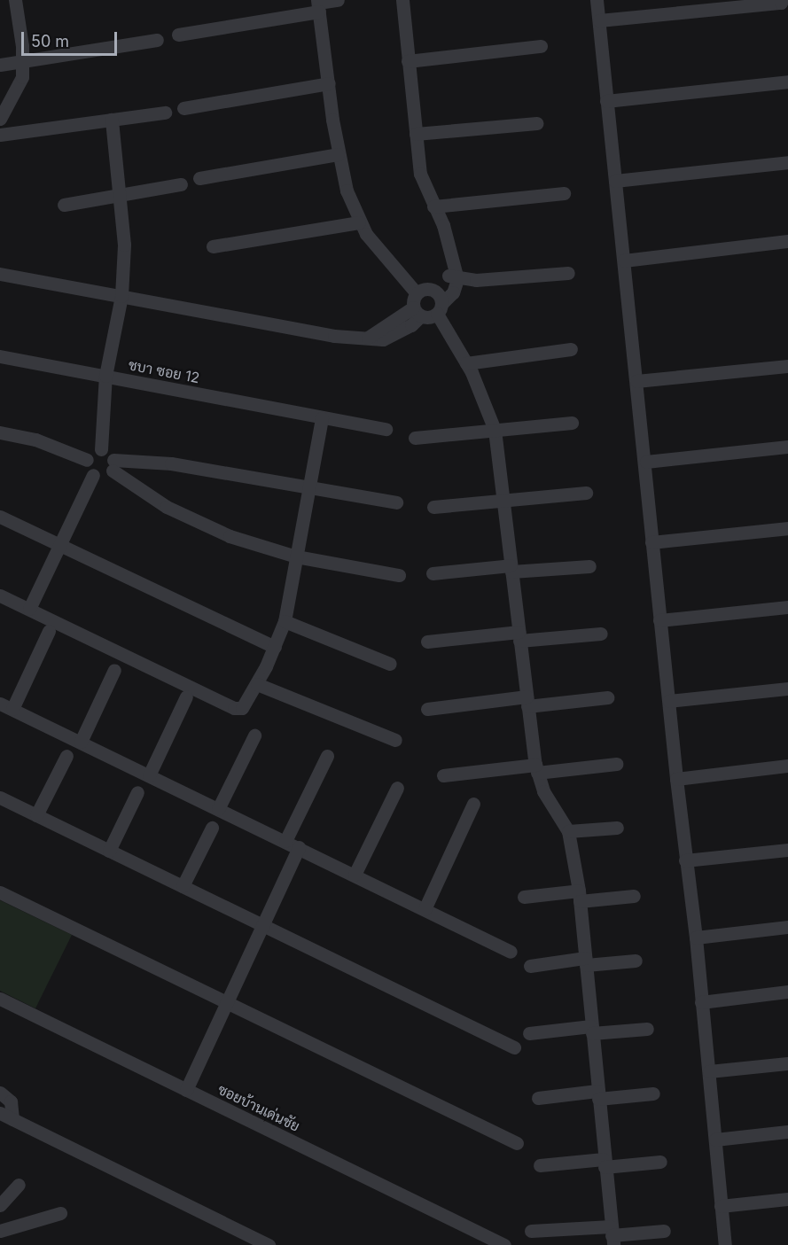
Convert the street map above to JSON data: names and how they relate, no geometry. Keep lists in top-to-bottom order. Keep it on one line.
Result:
{"streets":{"street":["ชบา ซอย 12","ซอยบ้านเด่นชัย"]},"scale_bar":"50 m"}
